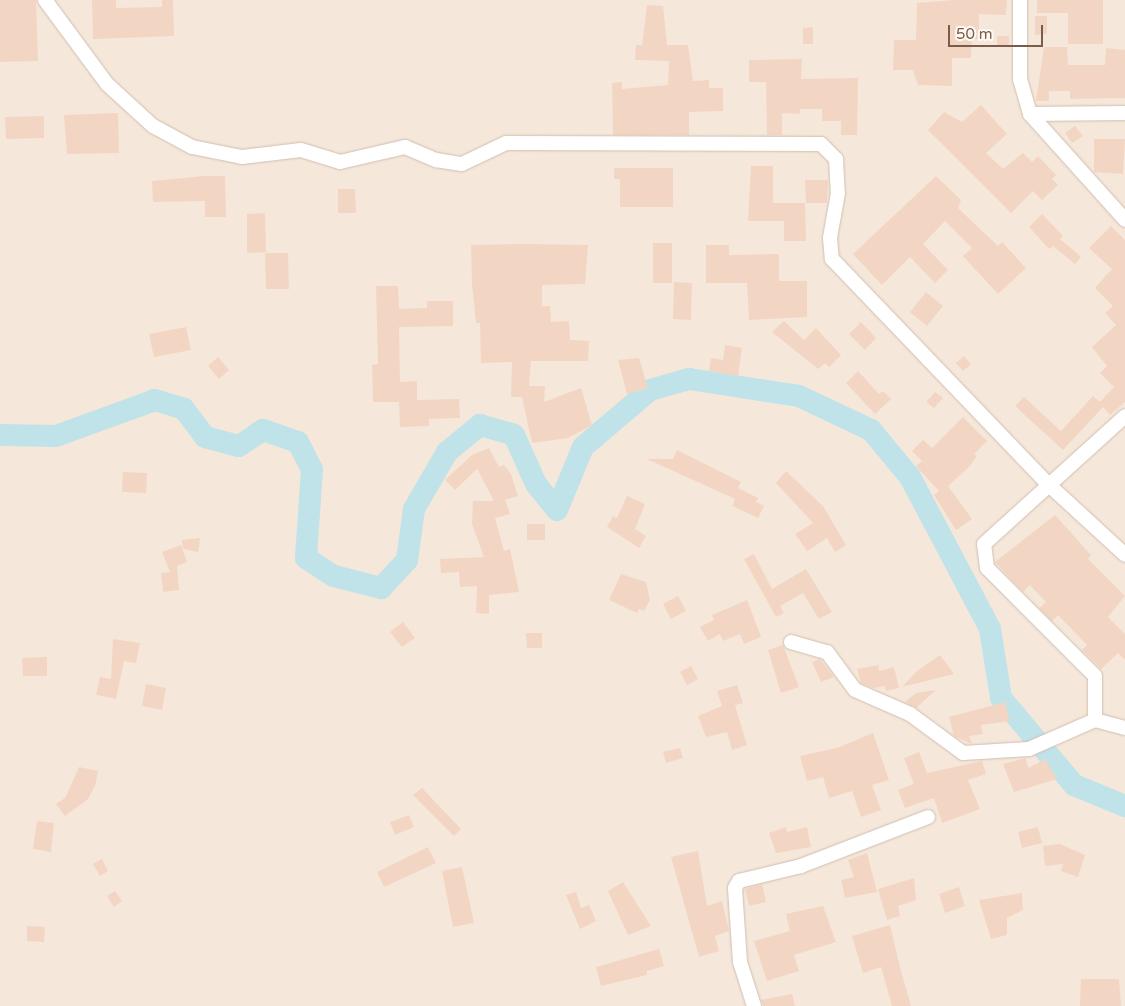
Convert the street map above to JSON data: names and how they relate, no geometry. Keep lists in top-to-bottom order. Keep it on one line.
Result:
{"scale_bar":"50 m"}
